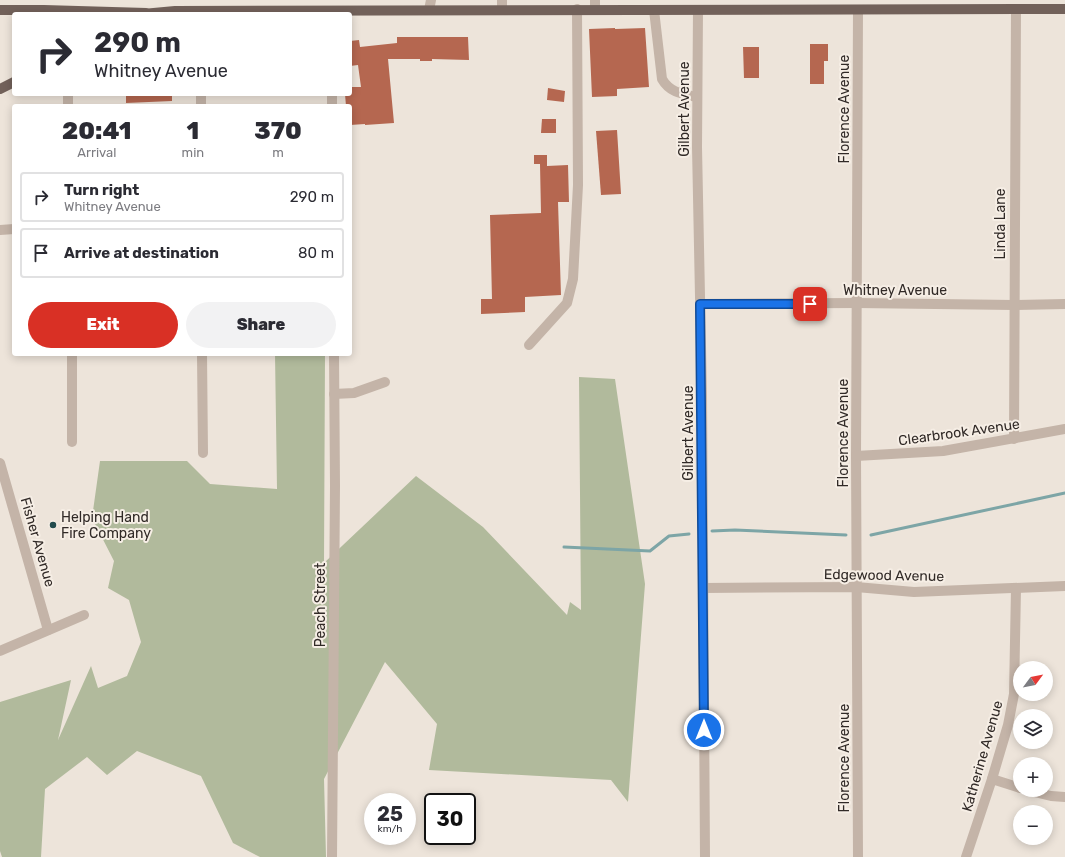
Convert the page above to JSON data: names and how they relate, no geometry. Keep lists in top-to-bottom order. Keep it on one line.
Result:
{"streets":{"street":["Gilbert Avenue","Florence Avenue","Linda Lane","Whitney Avenue","Clearbrook Avenue","Fisher Avenue","Edgewood Avenue","Peach Street","Katherine Avenue"]},"crossings":[["Gilbert Avenue","Whitney Avenue"],["Gilbert Avenue","Edgewood Avenue"],["Florence Avenue","Whitney Avenue"],["Florence Avenue","Clearbrook Avenue"],["Florence Avenue","Edgewood Avenue"],["Linda Lane","Whitney Avenue"],["Linda Lane","Clearbrook Avenue"],["Edgewood Avenue","Katherine Avenue"]],"places":["Helping Hand Fire Company"],"north":"top right","page":{"turn":["290 m","Whitney Avenue"],"eta":["20:41","Arrival","1","min","370","m"],"list":[{"name":"Turn right","note":"Whitney Avenue","value":"290 m"},{"name":"Arrive at destination","value":"80 m"}],"buttons":["Exit","Share"],"map_buttons":["+","−"],"speed":"25 km/h","limit":"30"}}
